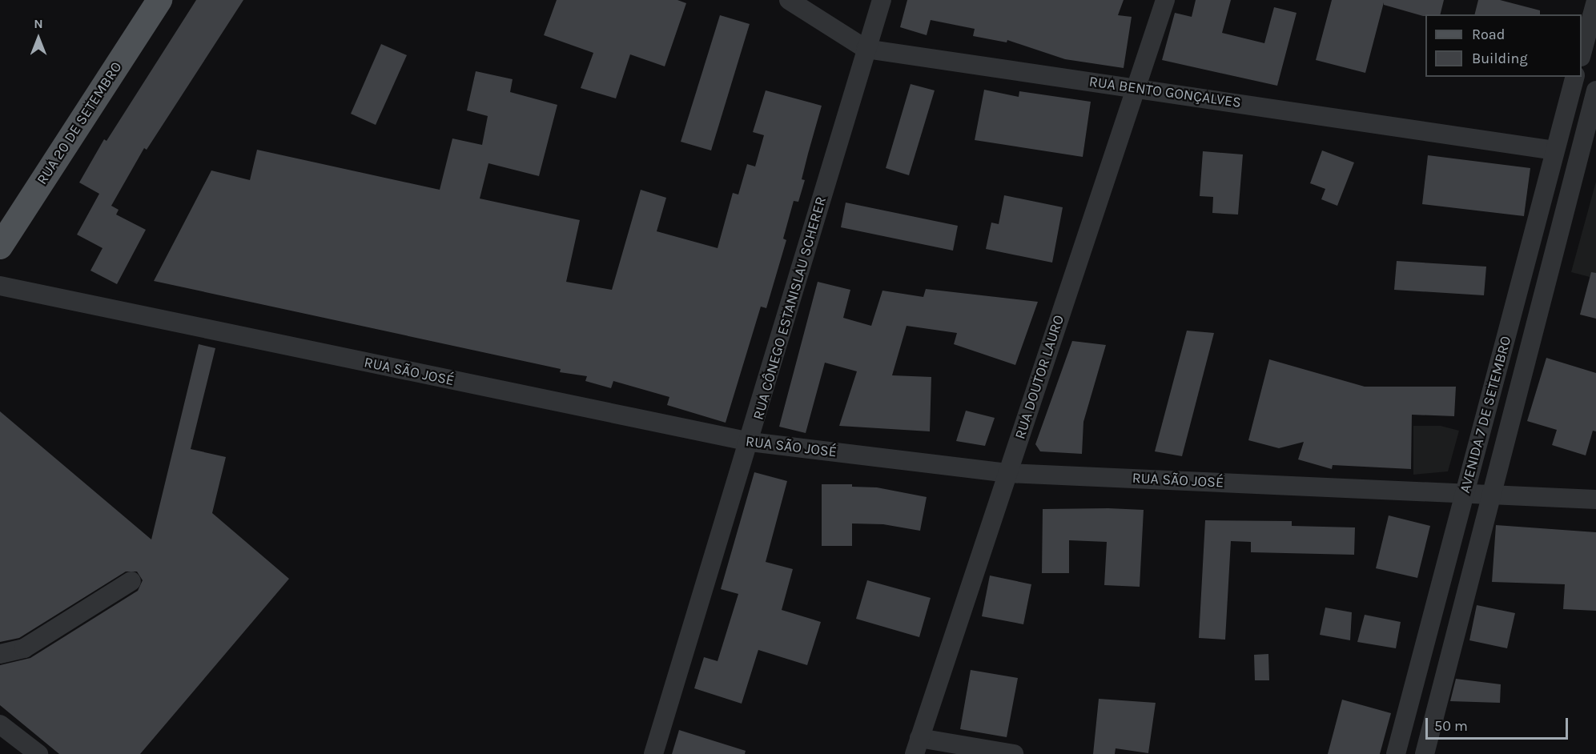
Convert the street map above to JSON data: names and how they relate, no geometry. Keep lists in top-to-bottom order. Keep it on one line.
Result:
{"streets":{"main road":["RUA 20 DE SETEMBRO"],"street":["RUA BENTO GONÇALVES","RUA CÔNEGO ESTANISLAU SCHERER","RUA SÃO JOSÉ","RUA DOUTOR LAURO","AVENIDA 7 DE SETEMBRO"]},"crossings":[["RUA BENTO GONÇALVES","RUA CÔNEGO ESTANISLAU SCHERER"],["RUA BENTO GONÇALVES","RUA DOUTOR LAURO"],["RUA BENTO GONÇALVES","AVENIDA 7 DE SETEMBRO"],["RUA CÔNEGO ESTANISLAU SCHERER","RUA SÃO JOSÉ"],["RUA SÃO JOSÉ","RUA DOUTOR LAURO"],["RUA SÃO JOSÉ","AVENIDA 7 DE SETEMBRO"]],"legend":["Road","Building"],"scale_bar":"50 m","north":"top"}
